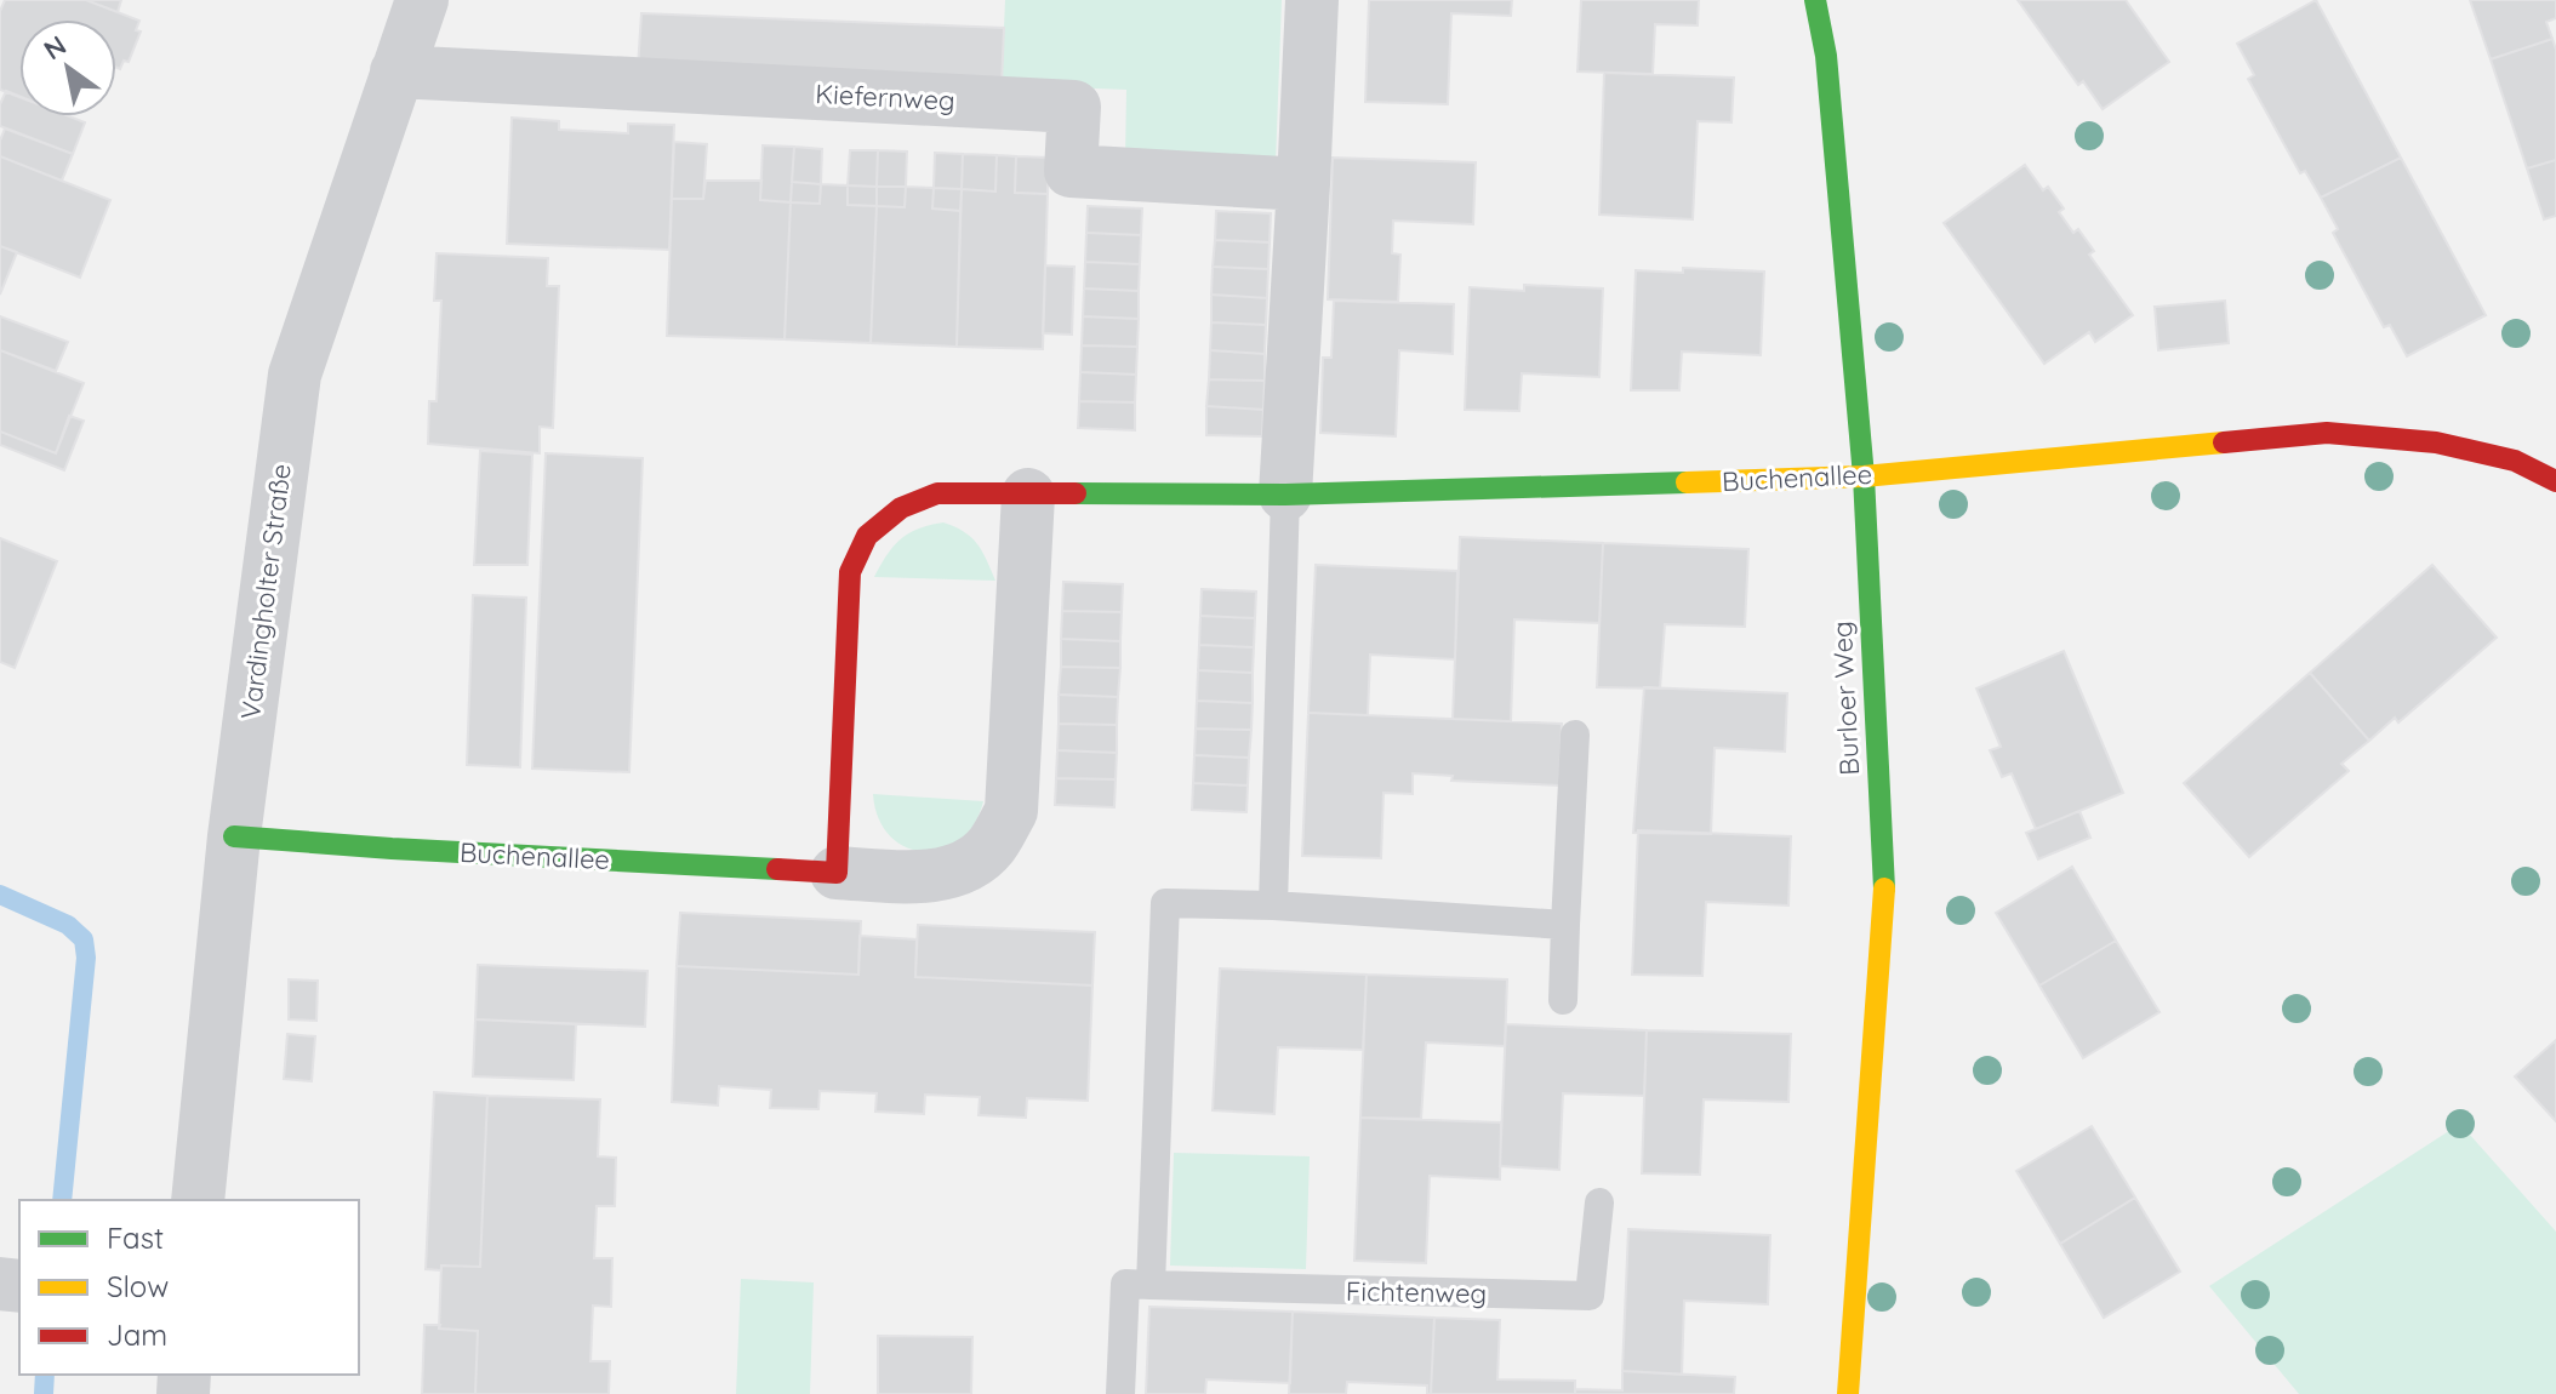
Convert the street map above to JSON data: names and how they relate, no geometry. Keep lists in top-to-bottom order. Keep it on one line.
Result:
{"streets":{"street":["Kiefernweg","Buchenallee","Vardingholter Straße","Burloer Weg"],"lane":["Fichtenweg"]},"crossings":[["Kiefernweg","Vardingholter Straße"],["Buchenallee","Vardingholter Straße"],["Buchenallee","Burloer Weg"]],"legend":["Fast","Slow","Jam"],"north":"top left"}
